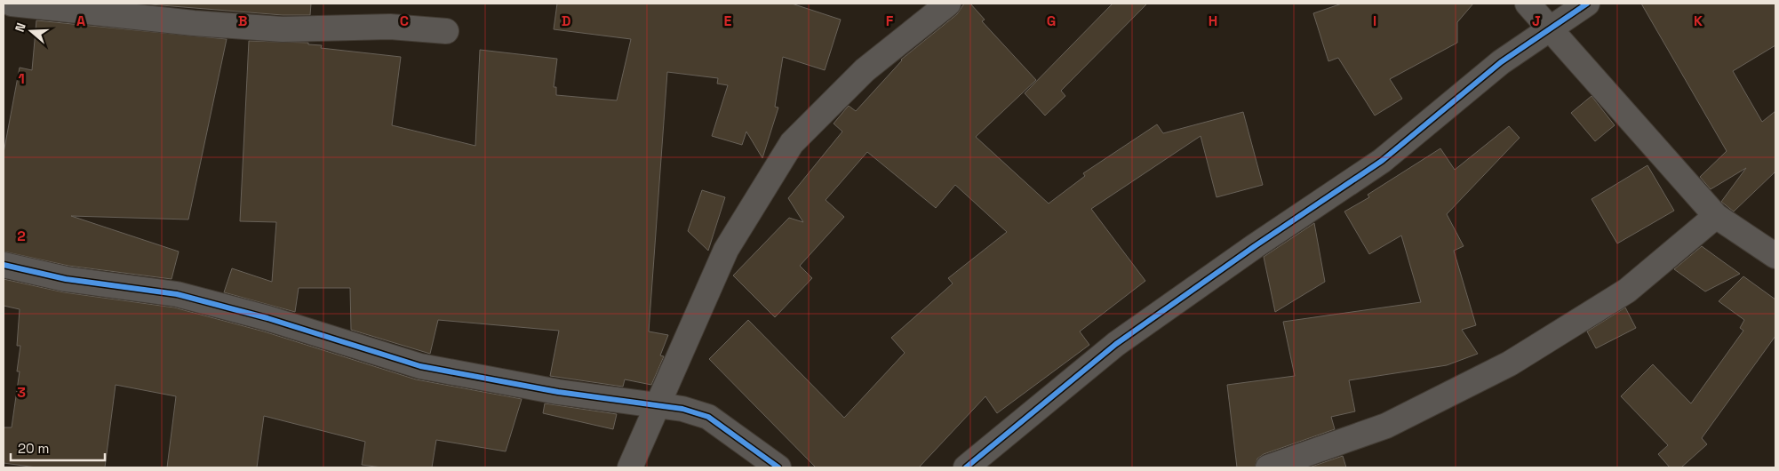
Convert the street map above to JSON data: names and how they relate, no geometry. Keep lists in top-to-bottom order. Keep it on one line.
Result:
{"scale_bar":"20 m","north":"left","grid":{"columns":["A","B","C","D","E","F","G","H","I","J","K"],"rows":["1","2","3"]}}
